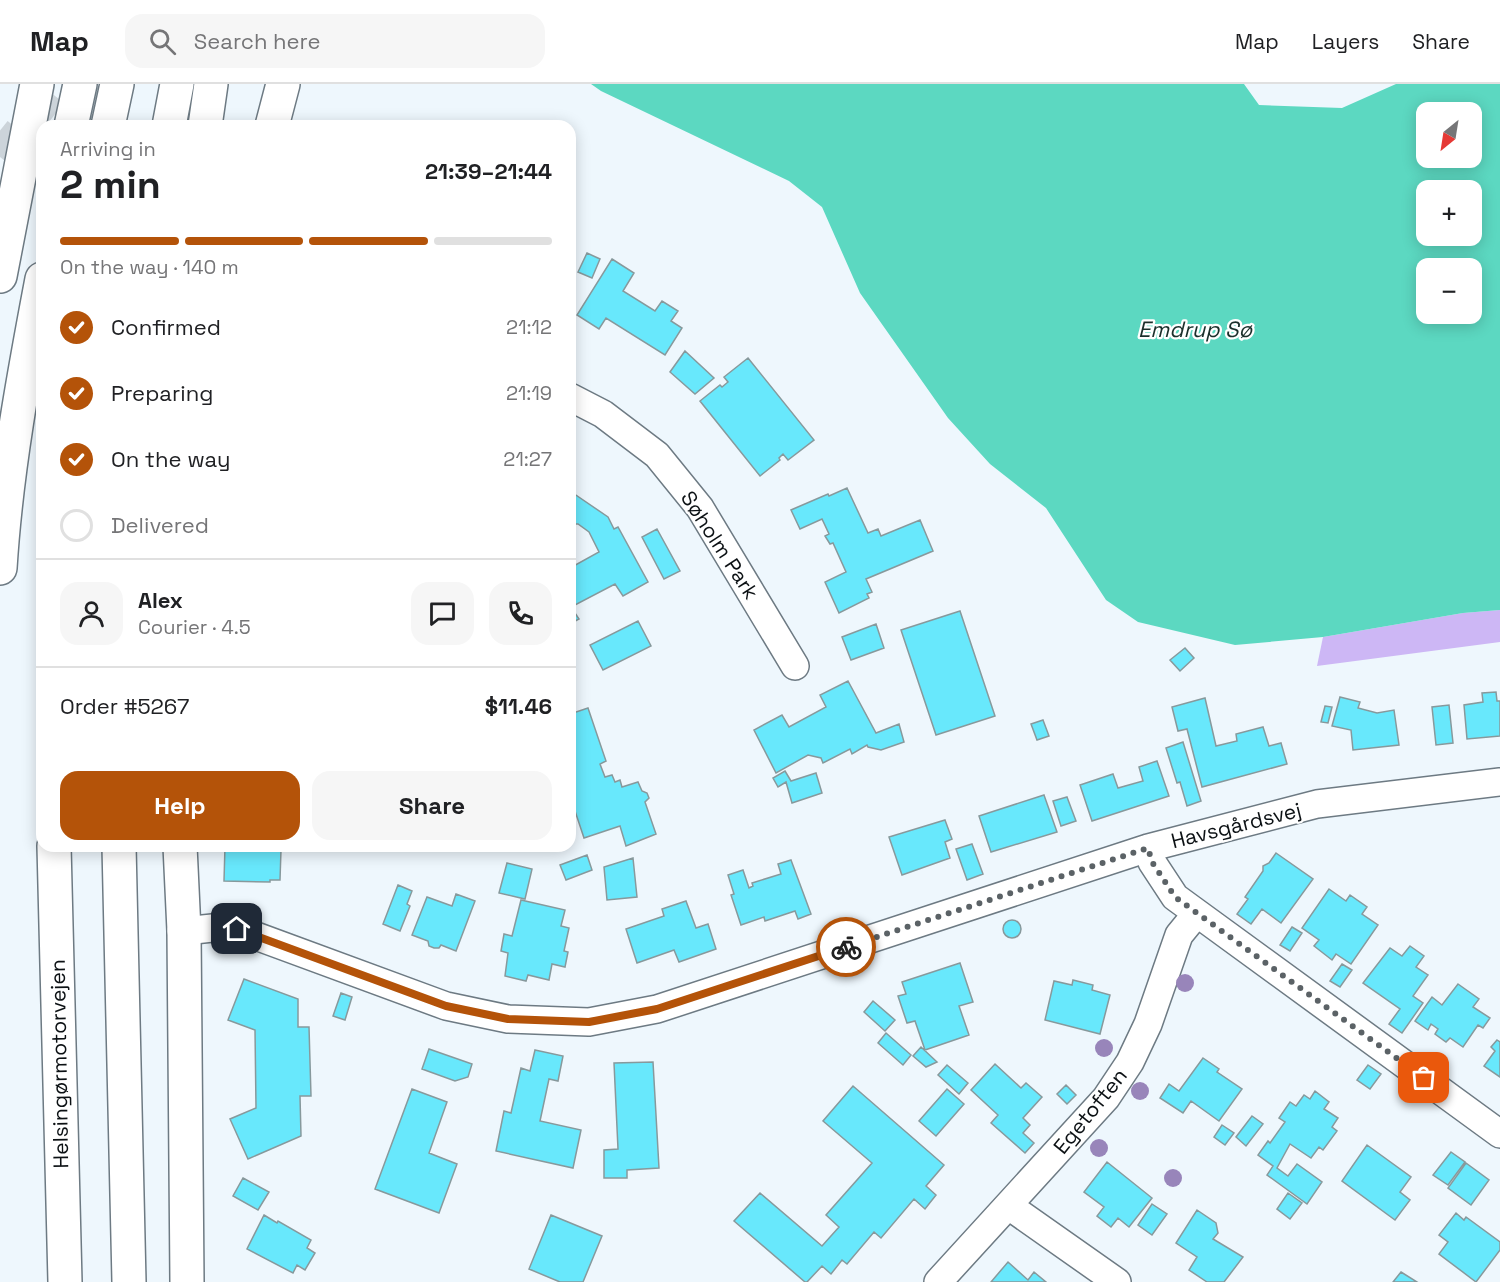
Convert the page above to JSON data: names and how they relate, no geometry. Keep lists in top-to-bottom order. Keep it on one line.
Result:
{"streets":{"main road":["Helsingørmotorvejen"],"street":["Søholm Park","Havsgårdsvej","Egetoften"]},"water":["Emdrup Sø"],"north":"bottom left","page":{"header":"Map","search":"Search here","nav":["Map","Layers","Share"],"map_buttons":["+","−"],"heading":["2 min","Arriving in","21:39–21:44"],"panel":["Alex","Courier · 4.5","Order #5267","$11.46"],"bar":"On the way · 140 m","list":[["Confirmed","21:12"],["Preparing","21:19"],["On the way","21:27"],"Delivered"],"buttons":["Help","Share"]}}
